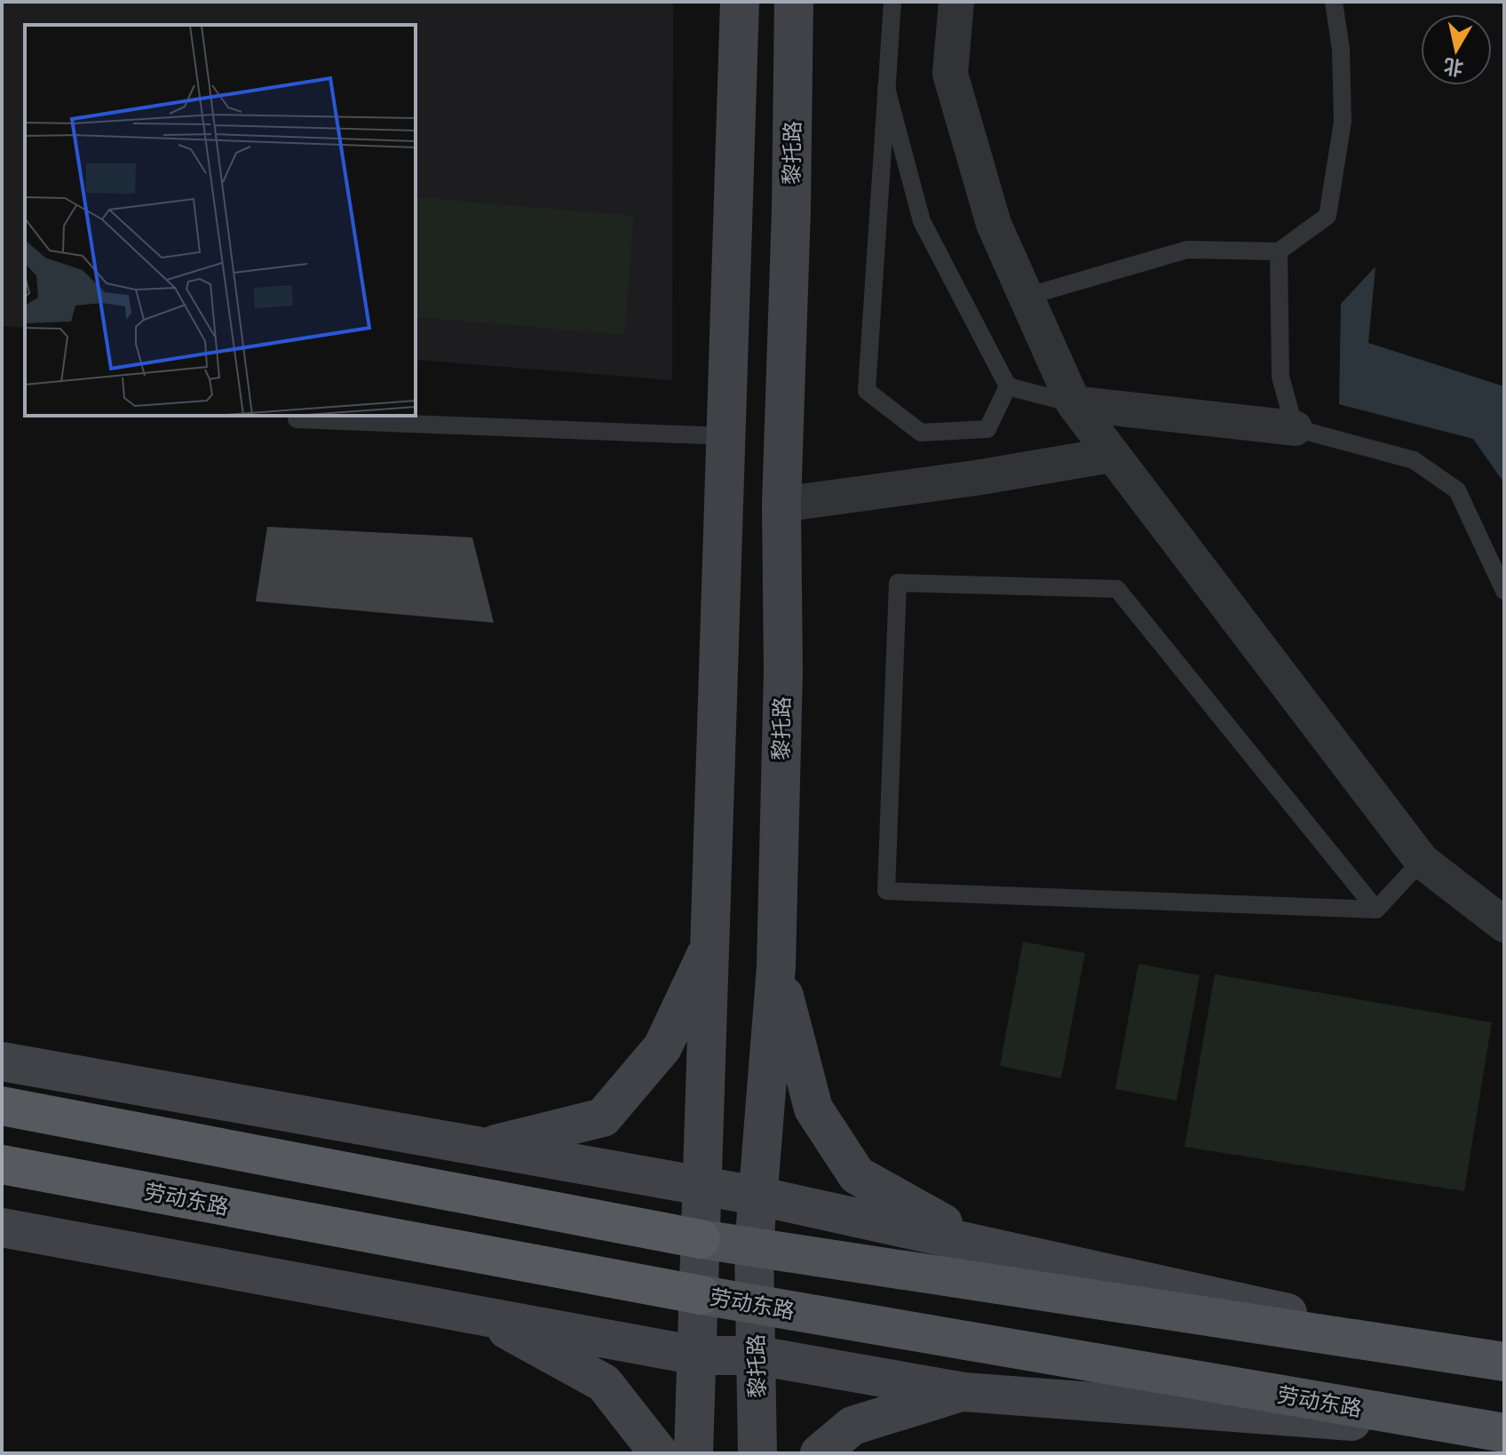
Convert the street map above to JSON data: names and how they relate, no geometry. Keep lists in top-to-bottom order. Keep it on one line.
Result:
{"streets":{"highway":["劳动东路"],"main road":["黎托路"]},"crossings":[["黎托路","劳动东路"]],"north":"bottom"}
